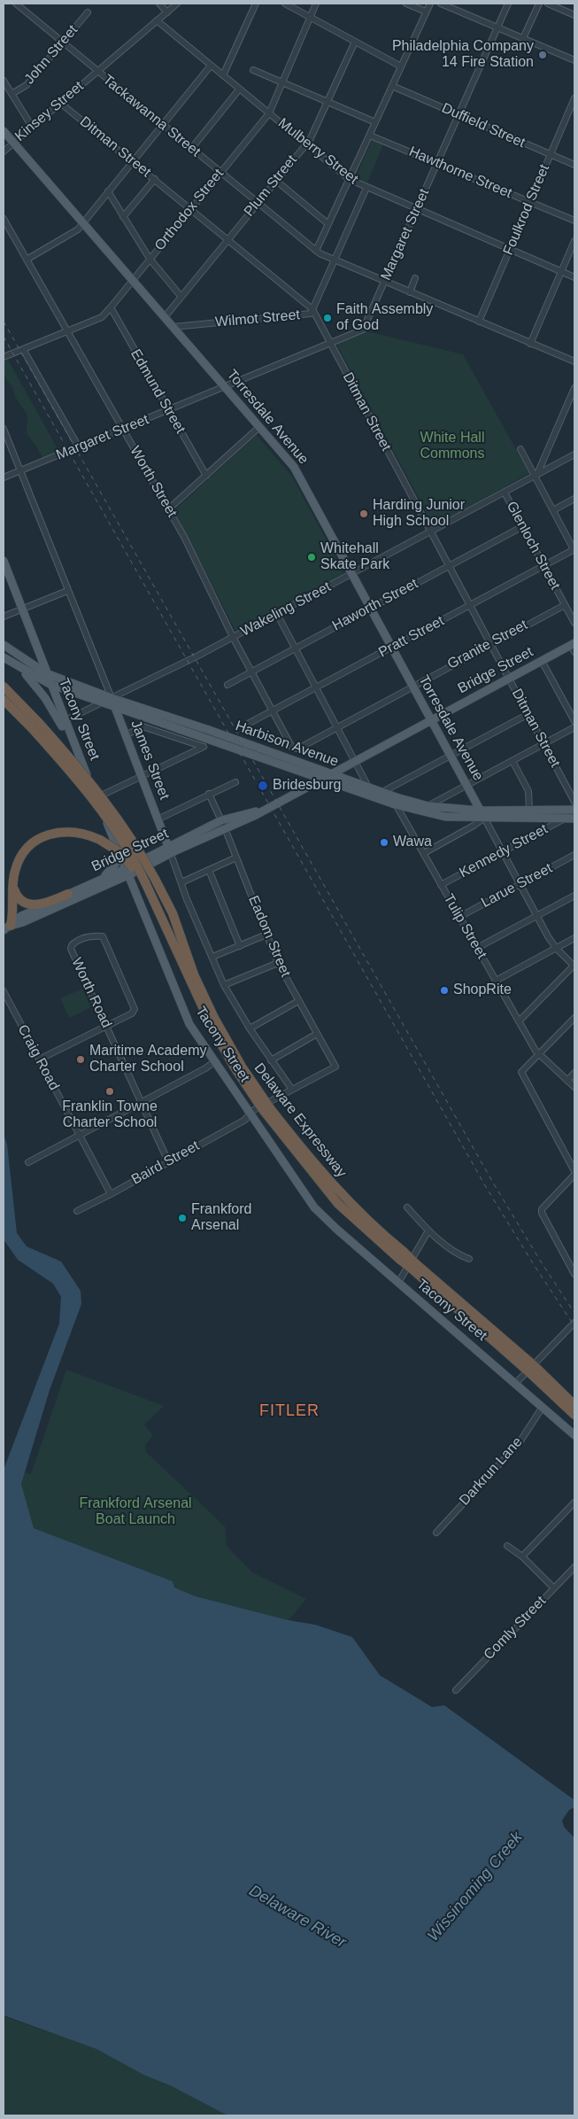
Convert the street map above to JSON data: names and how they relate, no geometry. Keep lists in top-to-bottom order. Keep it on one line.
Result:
{"streets":{"highway":["Delaware Expressway"],"main road":["Torresdale Avenue","Bridge Street","Tacony Street","Harbison Avenue","James Street"],"street":["John Street","Kinsey Street","Tackawanna Street","Duffield Street","Ditman Street","Mulberry Street","Hawthorne Street","Plum Street","Orthodox Street","Foulkrod Street","Margaret Street","Wilmot Street","Edmund Street","Worth Street","Glenloch Street","Haworth Street","Wakeling Street","Pratt Street","Granite Street","Kennedy Street","Larue Street","Tulip Street","Eadom Street","Worth Road","Craig Road","Baird Street","Darkrun Lane","Comly Street"]},"crossings":[["John Street","Tackawanna Street"],["Kinsey Street","Tackawanna Street"],["Kinsey Street","Ditman Street"],["Kinsey Street","Mulberry Street"],["Kinsey Street","Torresdale Avenue"],["Tackawanna Street","Plum Street"],["Tackawanna Street","Orthodox Street"],["Tackawanna Street","Foulkrod Street"],["Tackawanna Street","Margaret Street"],["Tackawanna Street","Wilmot Street"],["Duffield Street","Foulkrod Street"],["Duffield Street","Margaret Street"],["Ditman Street","Plum Street"],["Ditman Street","Orthodox Street"],["Ditman Street","Margaret Street"],["Ditman Street","Wilmot Street"],["Ditman Street","Haworth Street"],["Ditman Street","Wakeling Street"],["Ditman Street","Pratt Street"],["Ditman Street","Granite Street"],["Ditman Street","Bridge Street"],["Mulberry Street","Plum Street"],["Mulberry Street","Orthodox Street"],["Mulberry Street","Foulkrod Street"],["Mulberry Street","Margaret Street"],["Mulberry Street","Wilmot Street"],["Hawthorne Street","Foulkrod Street"],["Hawthorne Street","Margaret Street"],["Plum Street","Torresdale Avenue"],["Orthodox Street","Edmund Street"],["Orthodox Street","Torresdale Avenue"],["Orthodox Street","Worth Street"],["Margaret Street","Edmund Street"],["Margaret Street","Torresdale Avenue"],["Margaret Street","Worth Street"],["Margaret Street","James Street"],["Wilmot Street","Torresdale Avenue"],["Torresdale Avenue","Haworth Street"],["Torresdale Avenue","Wakeling Street"],["Torresdale Avenue","Pratt Street"],["Torresdale Avenue","Granite Street"],["Torresdale Avenue","Bridge Street"],["Torresdale Avenue","Harbison Avenue"],["Torresdale Avenue","Kennedy Street"],["Torresdale Avenue","Larue Street"],["Worth Street","Haworth Street"],["Worth Street","Wakeling Street"],["Worth Street","Pratt Street"],["Worth Street","Granite Street"],["Glenloch Street","Haworth Street"],["Glenloch Street","Wakeling Street"],["Glenloch Street","Pratt Street"],["Glenloch Street","Granite Street"],["Wakeling Street","Tacony Street"],["Wakeling Street","Harbison Avenue"],["Wakeling Street","James Street"],["Bridge Street","Tacony Street"],["Bridge Street","Harbison Avenue"],["Bridge Street","James Street"],["Bridge Street","Eadom Street"],["Tacony Street","Harbison Avenue"],["Tacony Street","Baird Street"],["Tacony Street","Darkrun Lane"],["Harbison Avenue","James Street"],["Harbison Avenue","Kennedy Street"],["Harbison Avenue","Tulip Street"],["James Street","Baird Street"],["Kennedy Street","Tulip Street"],["Larue Street","Tulip Street"],["Eadom Street","Baird Street"],["Worth Road","Baird Street"],["Craig Road","Baird Street"]],"districts":["FITLER"],"water":["Wissinoming Creek","Delaware River"],"parks":["White Hall Commons","Frankford Arsenal Boat Launch"],"places":["Philadelphia Company 14 Fire Station","Faith Assembly of God","Harding Junior High School","Whitehall Skate Park","Bridesburg","Wawa","ShopRite","Maritime Academy Charter School","Franklin Towne Charter School","Frankford Arsenal"]}
